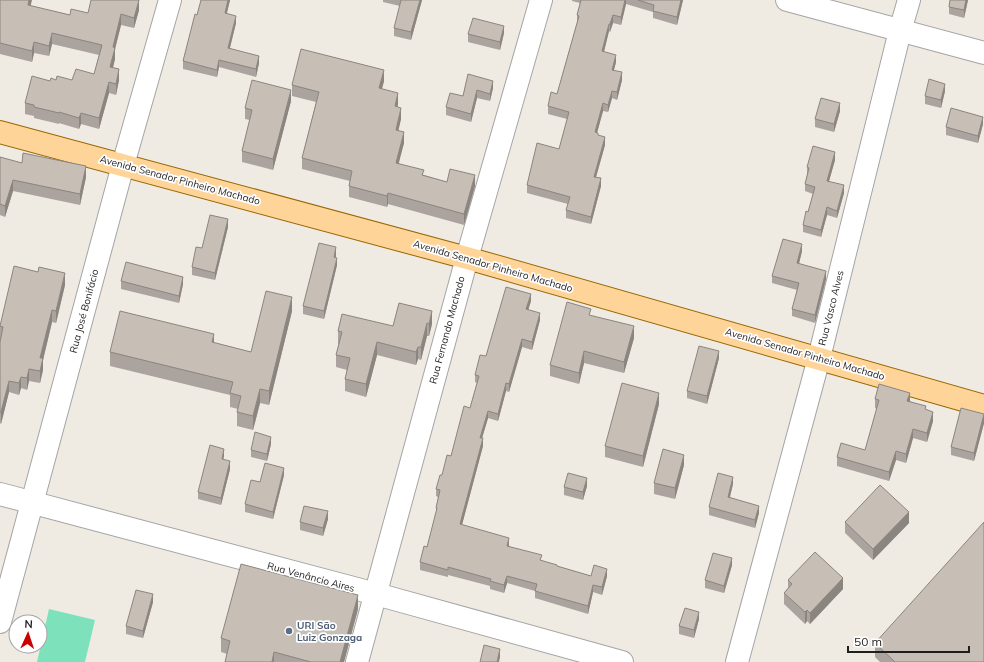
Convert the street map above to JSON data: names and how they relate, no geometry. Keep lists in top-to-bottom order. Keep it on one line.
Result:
{"streets":{"main road":["Avenida Senador Pinheiro Machado"],"street":["Rua Vasco Alves","Rua José Bonifácio","Rua Fernando Machado","Rua Venâncio Aires"]},"crossings":[["Avenida Senador Pinheiro Machado","Rua Vasco Alves"],["Avenida Senador Pinheiro Machado","Rua José Bonifácio"],["Avenida Senador Pinheiro Machado","Rua Fernando Machado"],["Rua José Bonifácio","Rua Venâncio Aires"],["Rua Fernando Machado","Rua Venâncio Aires"]],"places":["URI São Luiz Gonzaga"],"scale_bar":"50 m","north":"top"}
